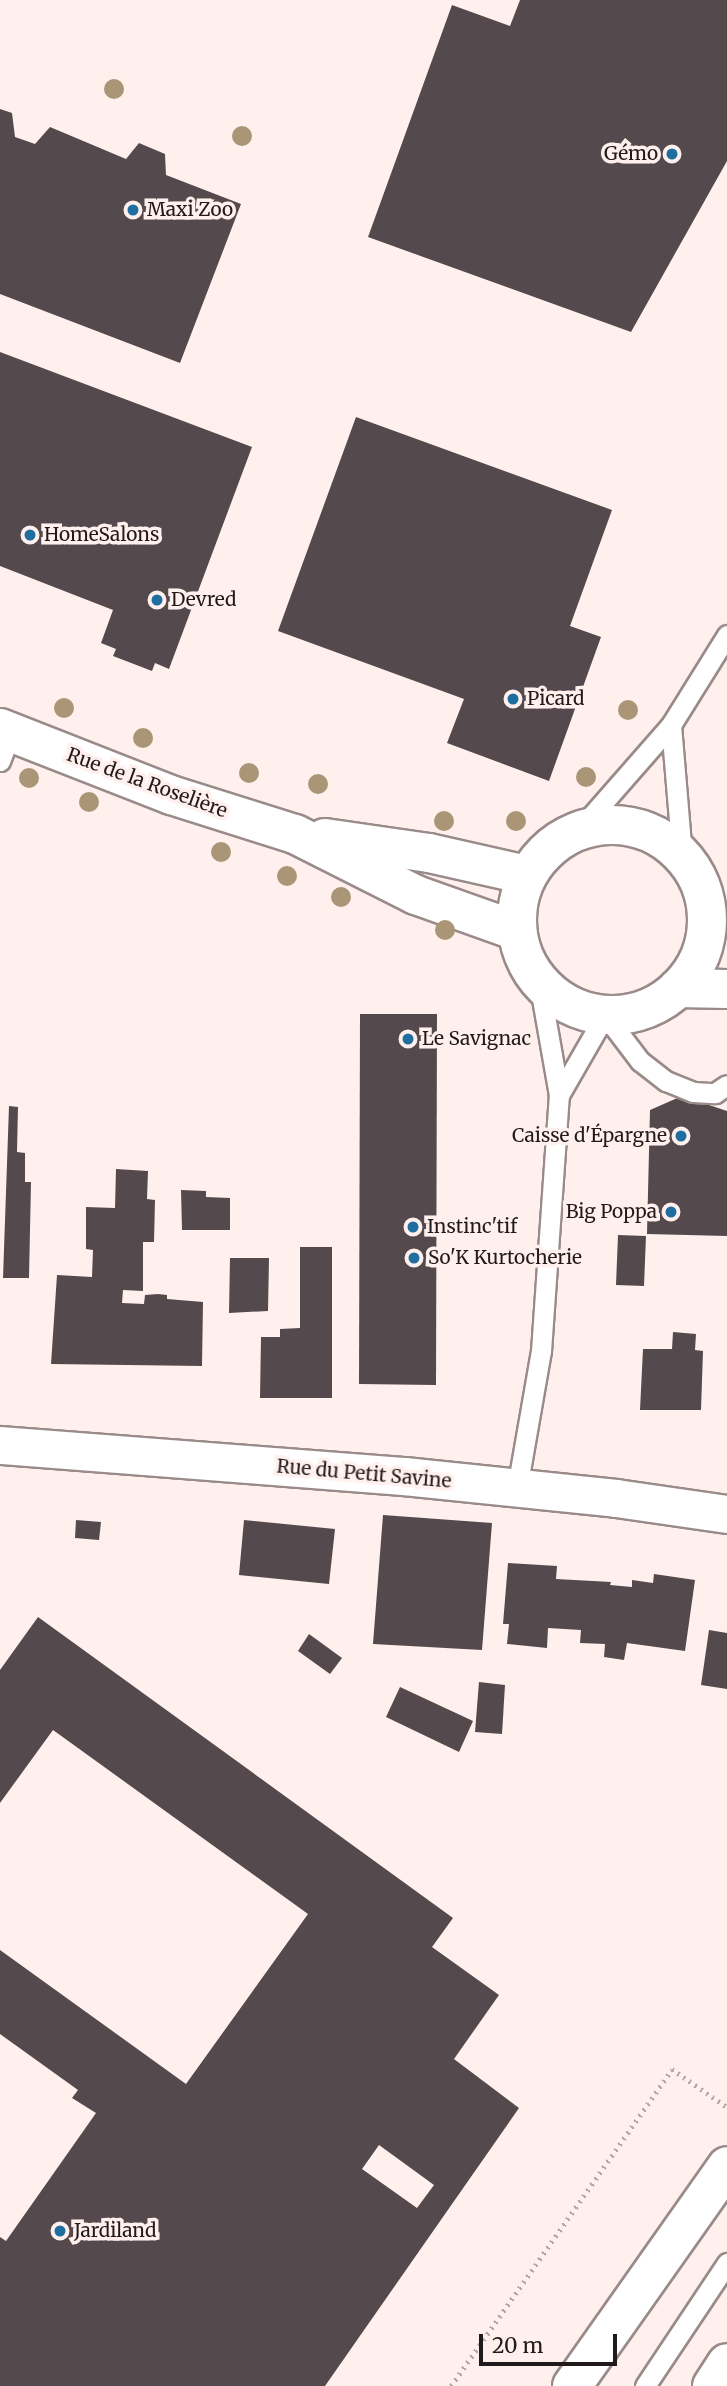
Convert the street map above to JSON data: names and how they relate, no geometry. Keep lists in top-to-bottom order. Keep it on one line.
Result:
{"streets":{"street":["Rue de la Roselière","Rue du Petit Savine"]},"places":["Gémo","Maxi Zoo","HomeSalons","Devred","Picard","Le Savignac","Caisse d'Épargne","Big Poppa","Instinc'tif","So'K Kurtocherie","Jardiland"],"scale_bar":"20 m"}
